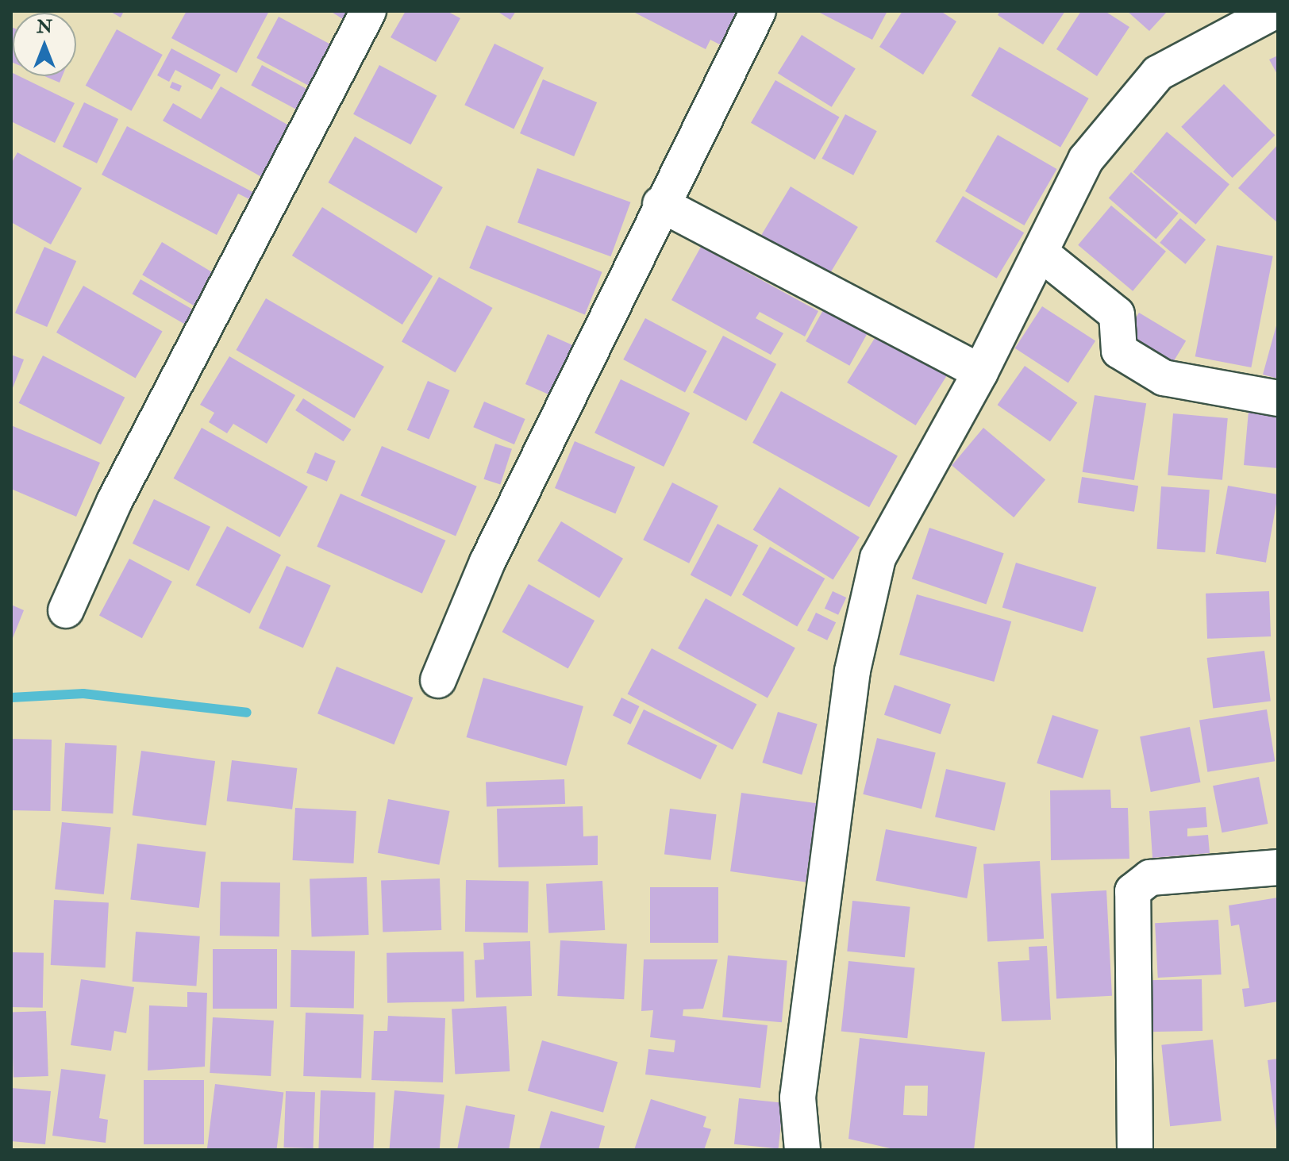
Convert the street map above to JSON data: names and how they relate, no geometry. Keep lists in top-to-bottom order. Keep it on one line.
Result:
{"north":"top"}
